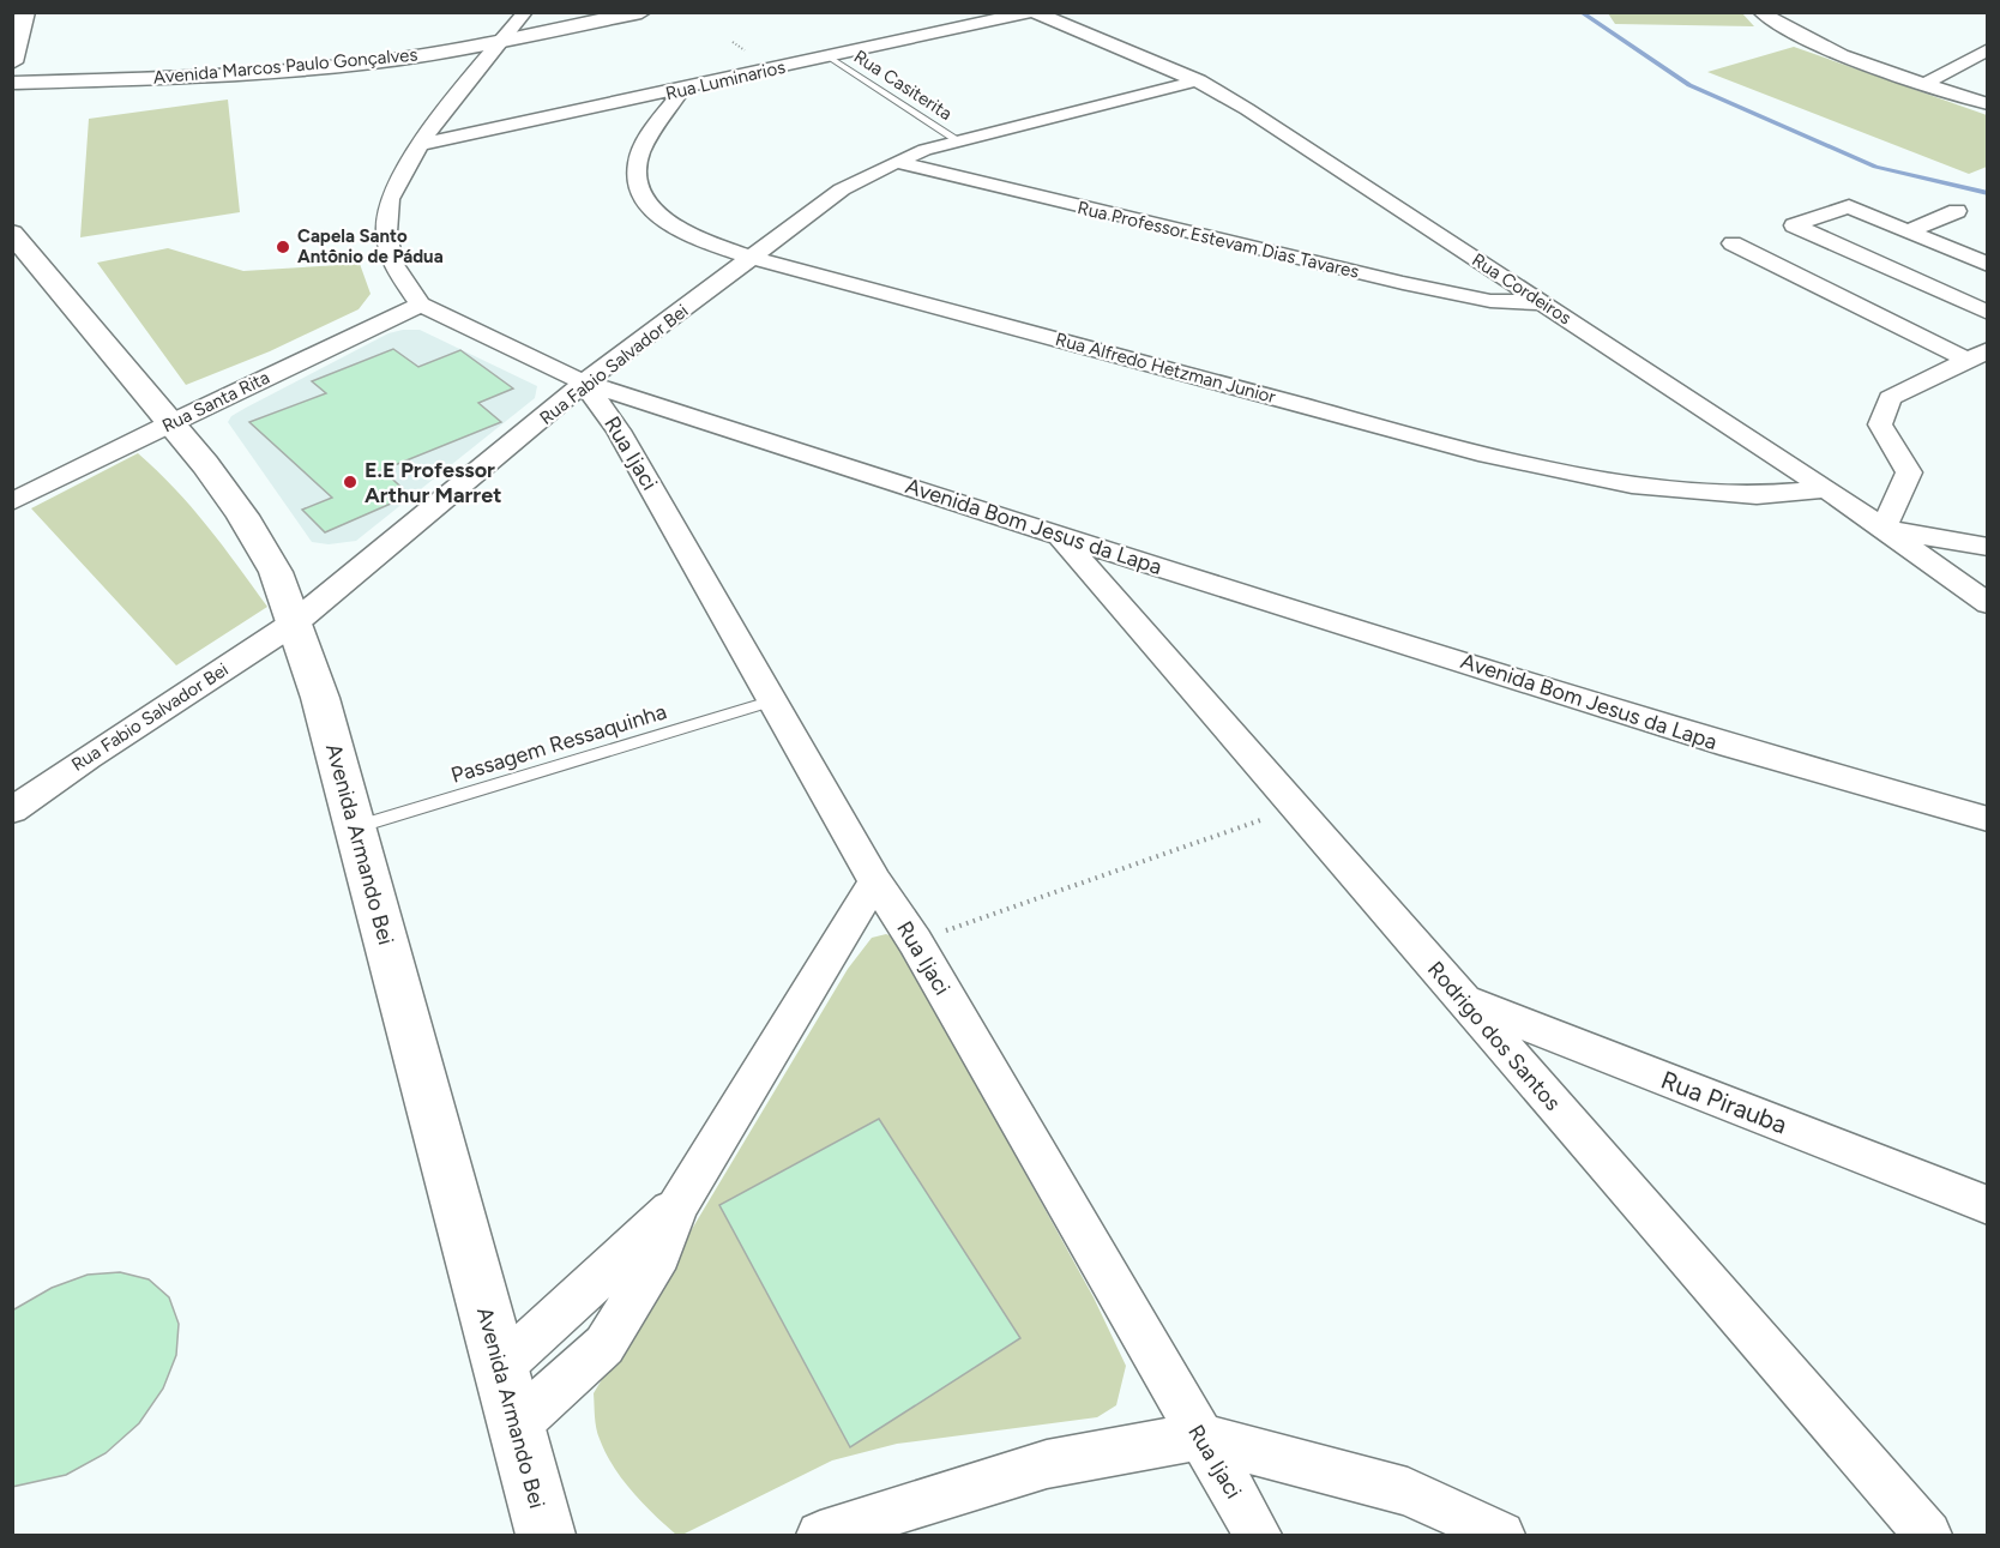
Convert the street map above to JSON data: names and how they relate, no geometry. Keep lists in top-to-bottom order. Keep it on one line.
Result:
{"streets":{"street":["Avenida Marcos Paulo Gonçalves","Rua Luminarios","Rua Professor Estevam Dias Tavares","Rua Cordeiros","Rua Fabio Salvador Bei","Rua Alfredo Hetzman Junior","Rua Santa Rita","Rua Ijaci","Avenida Bom Jesus da Lapa","Avenida Armando Bei","Rodrigo dos Santos","Rua Pirauba"],"lane":["Rua Casiterita","Passagem Ressaquinha"]},"crossings":[["Rua Luminarios","Rua Casiterita"],["Rua Luminarios","Rua Cordeiros"],["Rua Luminarios","Rua Alfredo Hetzman Junior"],["Rua Casiterita","Rua Fabio Salvador Bei"],["Rua Professor Estevam Dias Tavares","Rua Cordeiros"],["Rua Professor Estevam Dias Tavares","Rua Fabio Salvador Bei"],["Rua Cordeiros","Rua Fabio Salvador Bei"],["Rua Cordeiros","Rua Alfredo Hetzman Junior"],["Rua Fabio Salvador Bei","Rua Alfredo Hetzman Junior"],["Rua Fabio Salvador Bei","Rua Ijaci"],["Rua Fabio Salvador Bei","Avenida Bom Jesus da Lapa"],["Rua Fabio Salvador Bei","Avenida Armando Bei"],["Rua Santa Rita","Avenida Bom Jesus da Lapa"],["Rua Santa Rita","Avenida Armando Bei"],["Rua Ijaci","Avenida Bom Jesus da Lapa"],["Rua Ijaci","Passagem Ressaquinha"],["Avenida Bom Jesus da Lapa","Rodrigo dos Santos"],["Passagem Ressaquinha","Avenida Armando Bei"],["Rodrigo dos Santos","Rua Pirauba"]],"places":["Capela Santo Antônio de Pádua","E.E Professor Arthur Marret"]}
